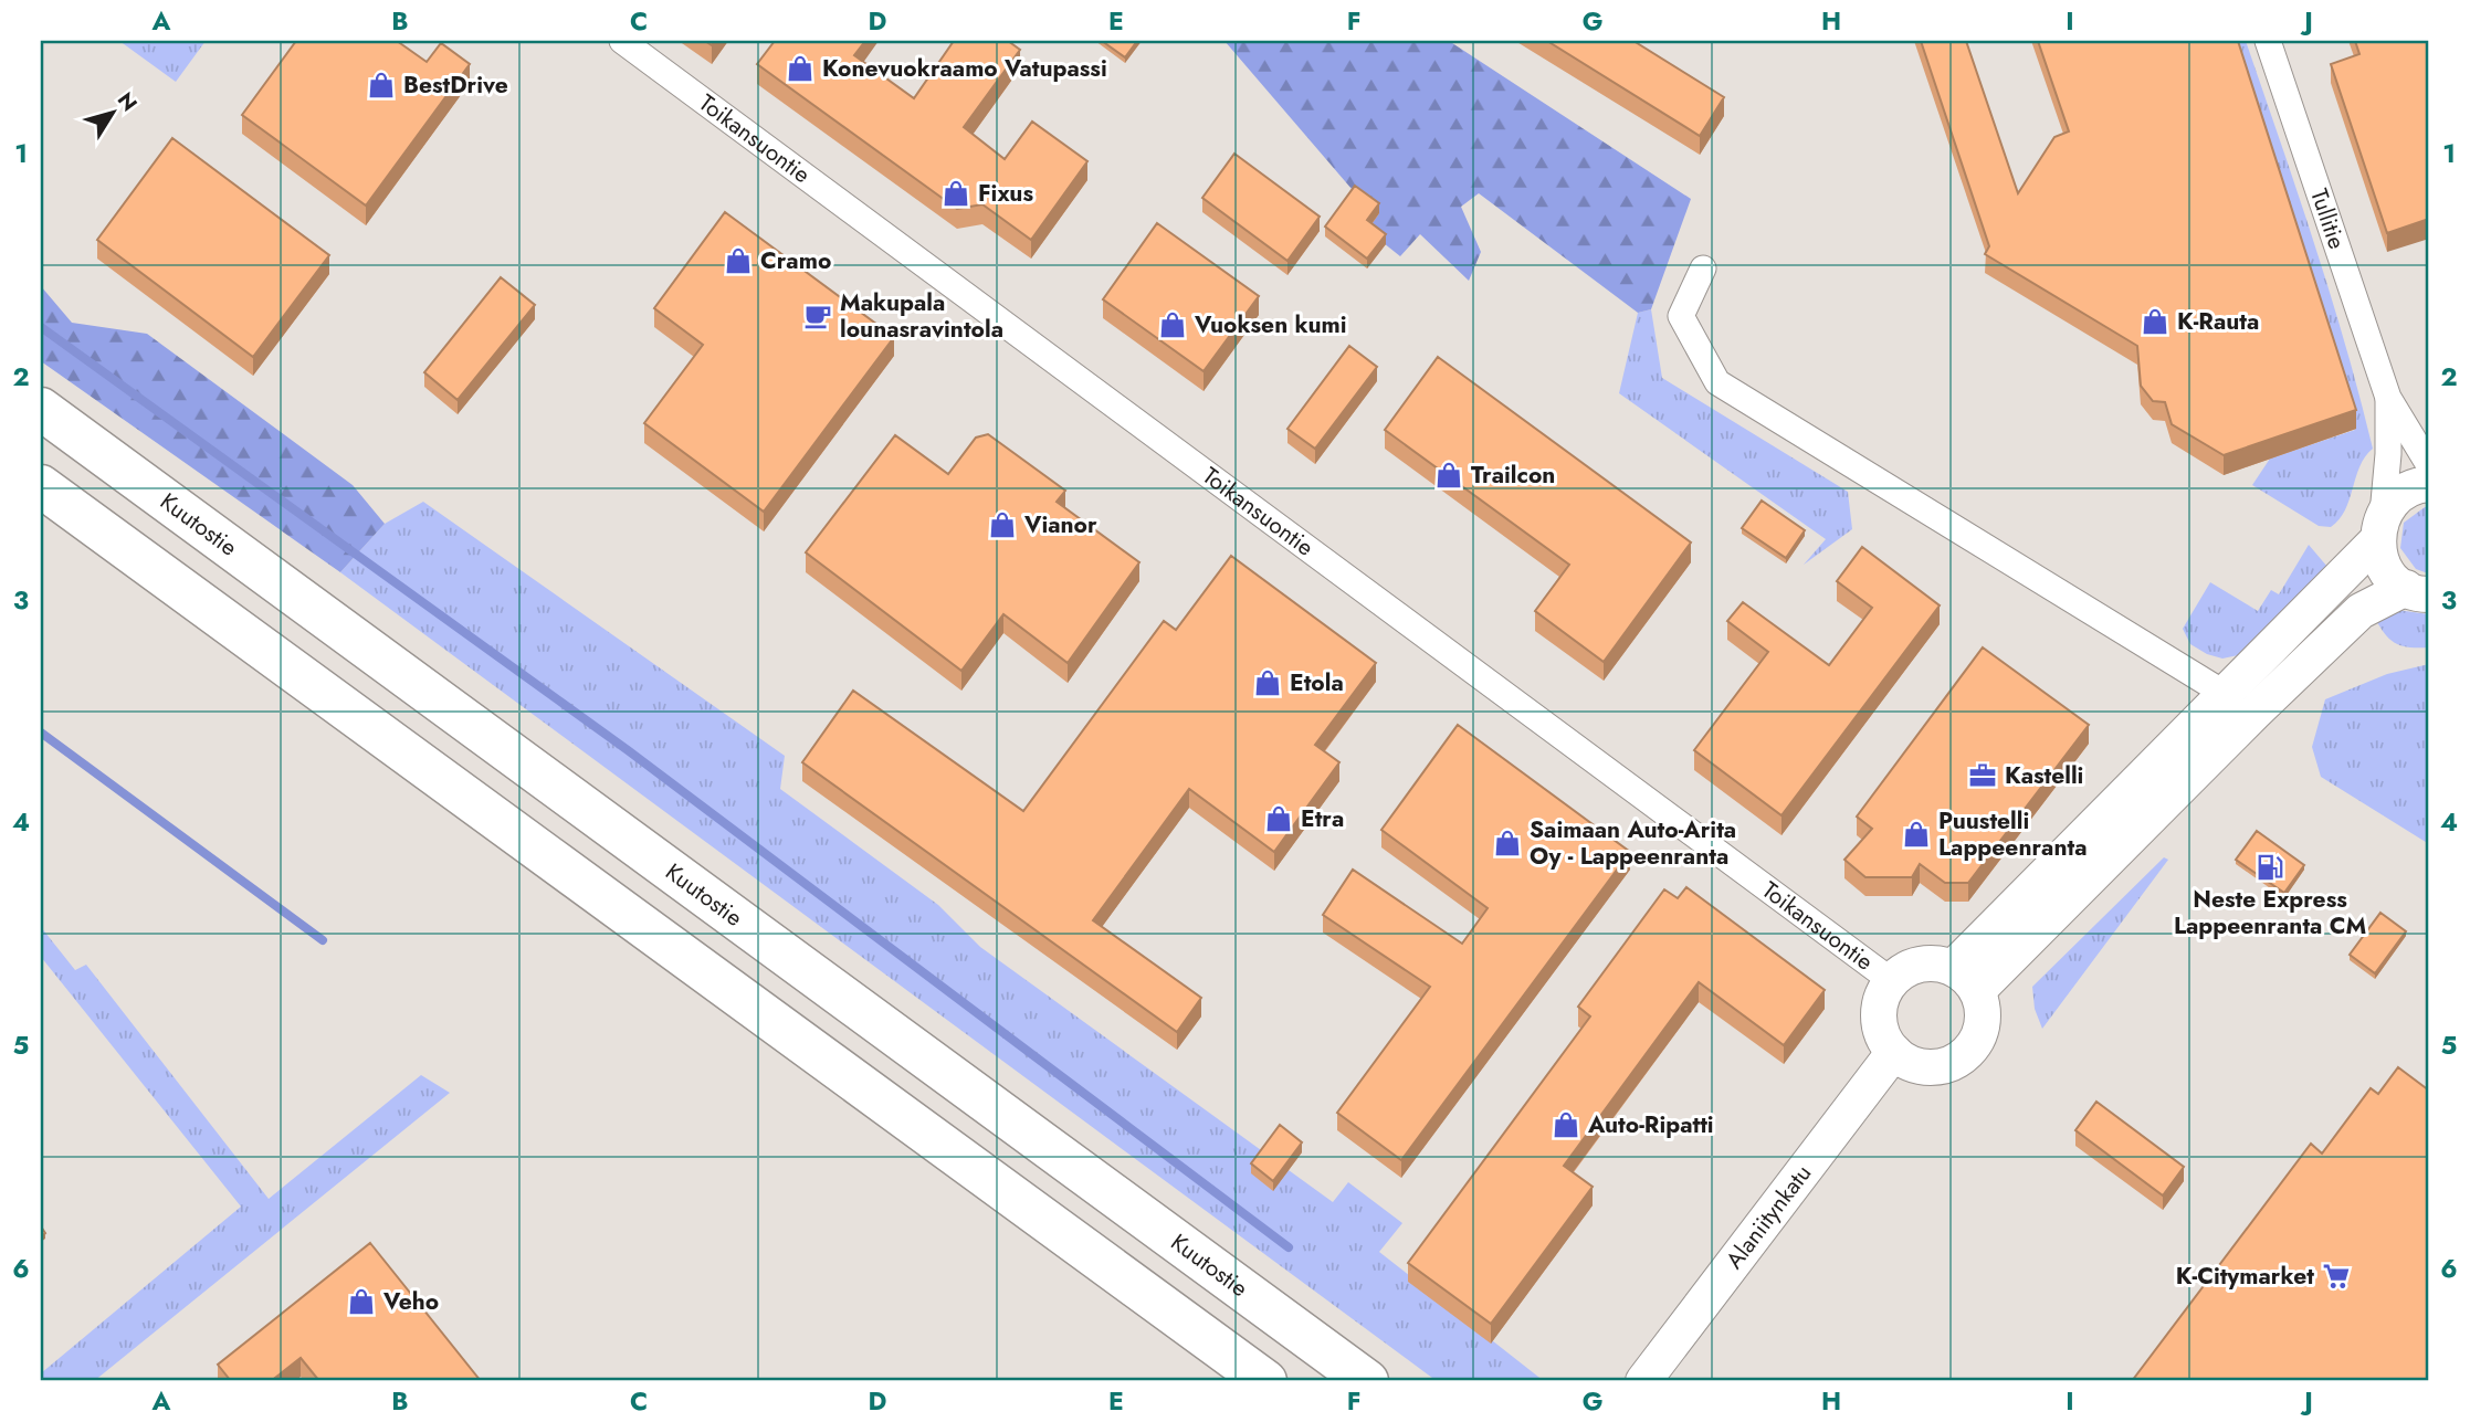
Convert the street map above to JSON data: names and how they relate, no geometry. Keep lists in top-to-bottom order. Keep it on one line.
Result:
{"streets":{"highway":["Kuutostie"],"main road":["Alaniitynkatu"],"street":["Toikansuontie","Tullitie"]},"crossings":[["Toikansuontie","Alaniitynkatu"]],"places":{"shop":["Konevuokraamo Vatupassi","BestDrive","Fixus","Cramo","K-Rauta","Vuoksen kumi","Trailcon","Vianor","Etola","Etra","Puustelli Lappeenranta","Saimaan Auto-Arita Oy - Lappeenranta","Auto-Ripatti","Veho"],"cafe":["Makupala lounasravintola"],"office":["Kastelli"],"fuel station":["Neste Express Lappeenranta CM"],"supermarket":["K-Citymarket"]},"north":"top right","grid":{"columns":["A","B","C","D","E","F","G","H","I","J"],"rows":["1","2","3","4","5","6"]}}
